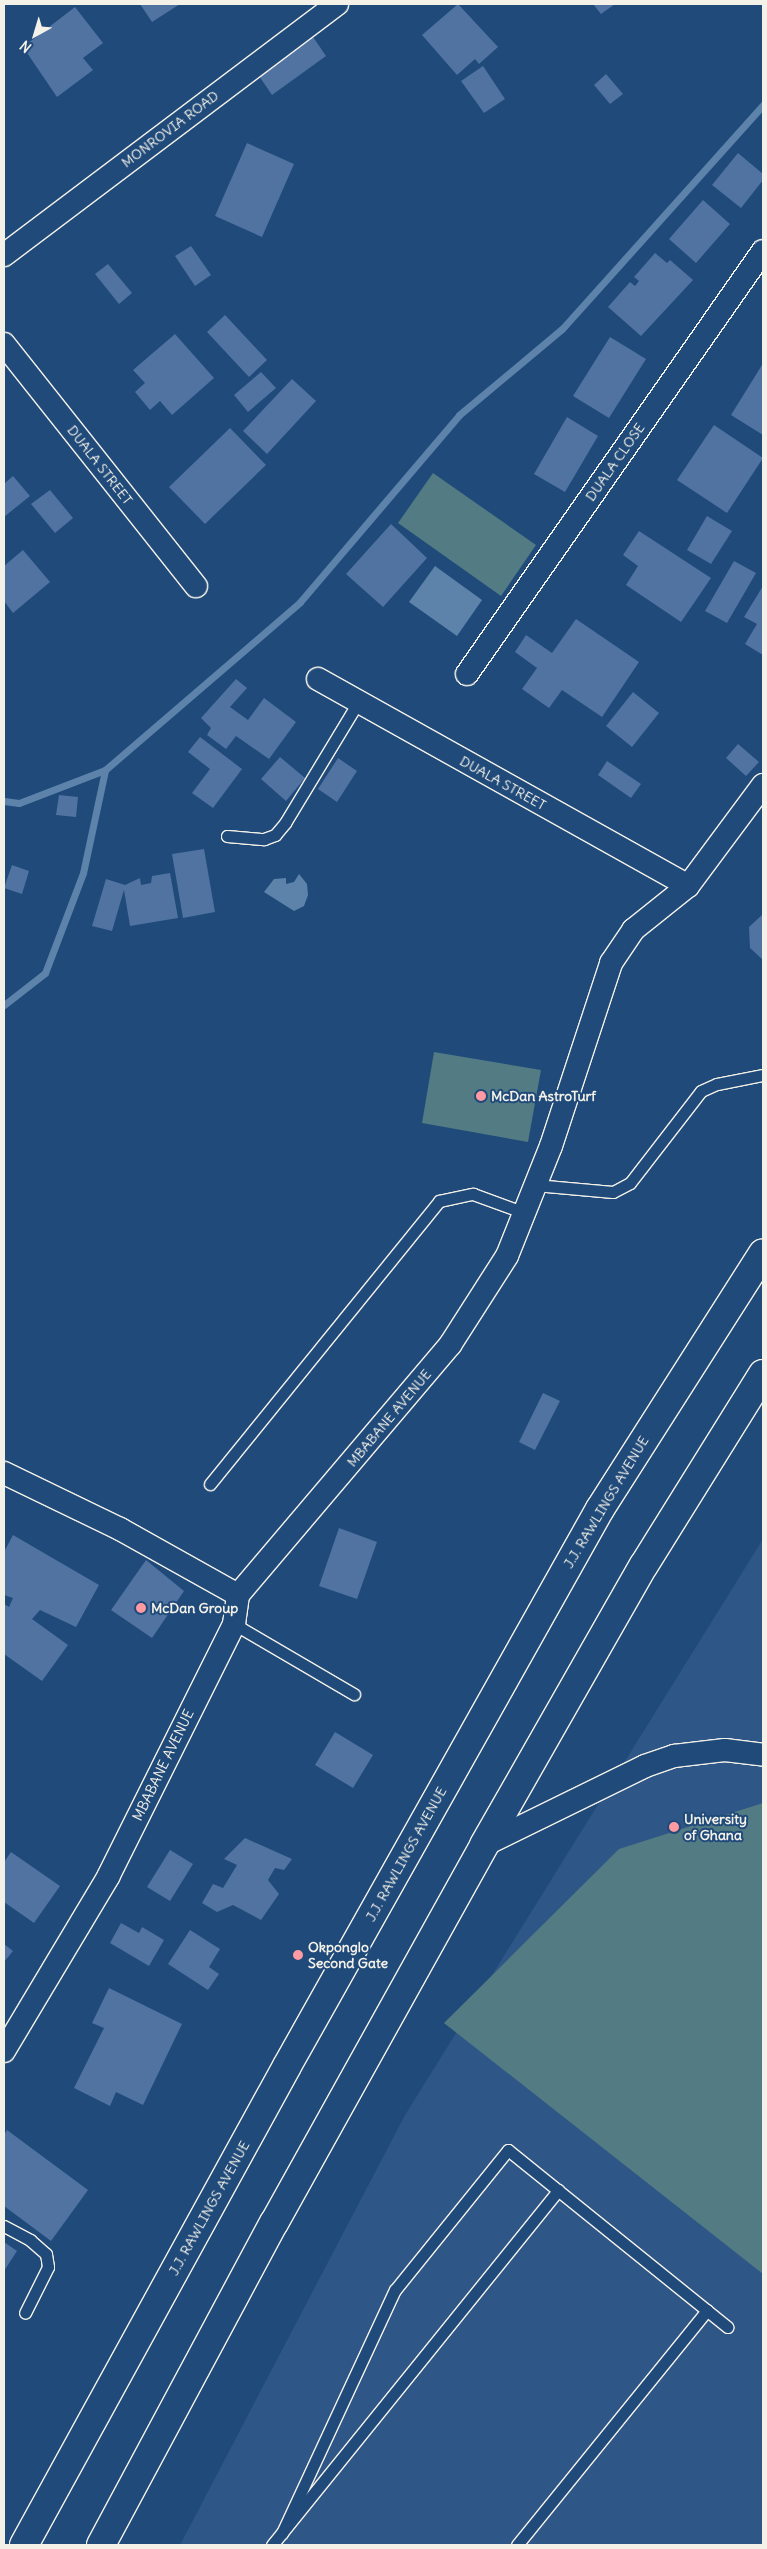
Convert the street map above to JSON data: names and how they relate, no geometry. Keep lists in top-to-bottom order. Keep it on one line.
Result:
{"streets":{"highway":["J.J. RAWLINGS AVENUE"],"street":["MONROVIA ROAD","DUALA CLOSE","DUALA STREET","MBABANE AVENUE"]},"crossings":[["DUALA STREET","MBABANE AVENUE"]],"places":["McDan AstroTurf","McDan Group","University of Ghana","Okponglo Second Gate"],"north":"bottom left"}
